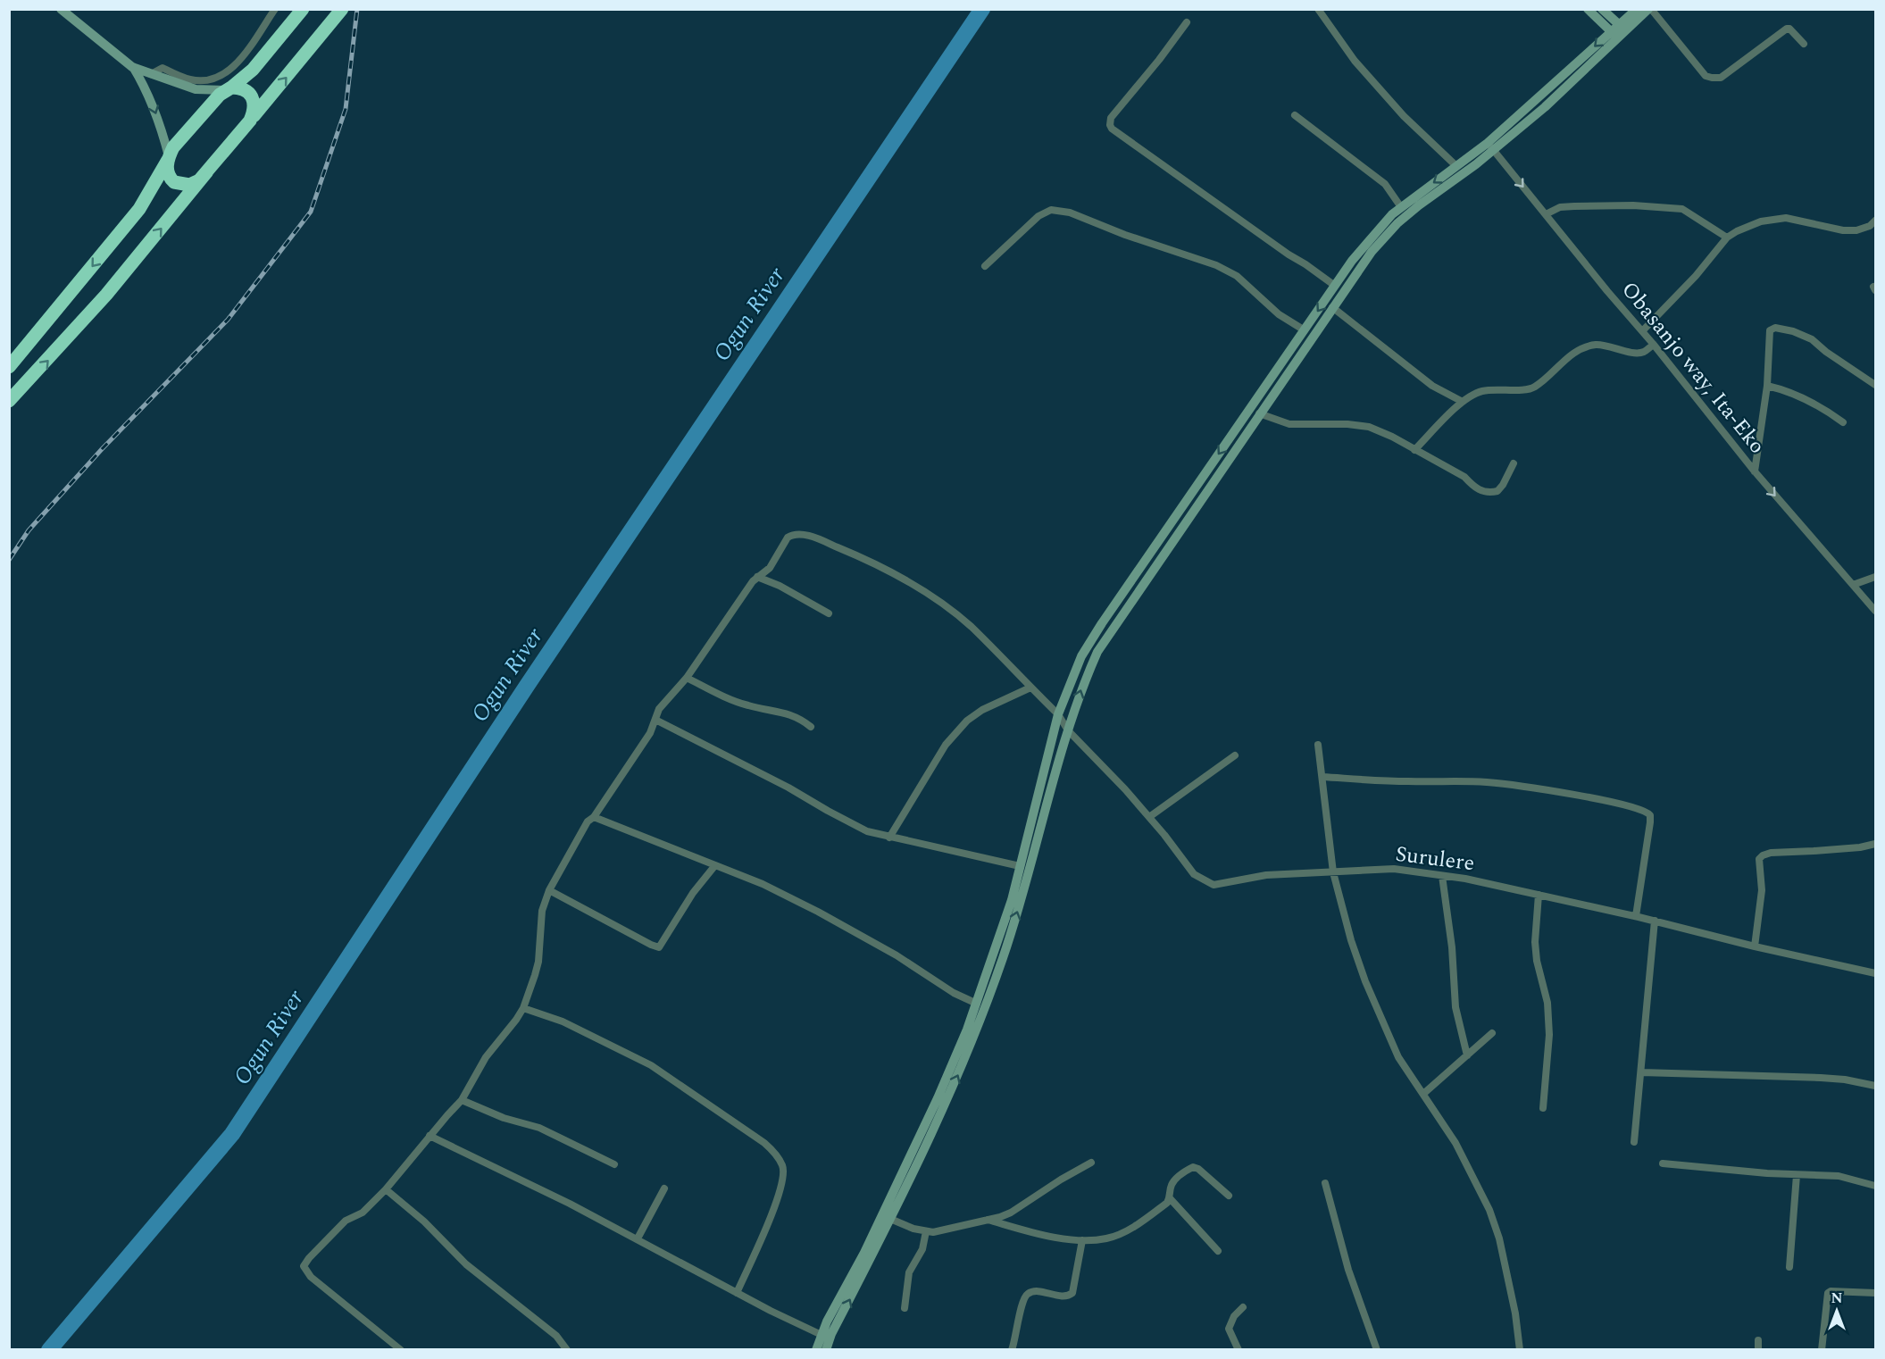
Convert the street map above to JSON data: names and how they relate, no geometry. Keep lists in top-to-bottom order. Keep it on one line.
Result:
{"streets":{"street":["Obasanjo way, Ita-Eko","Surulere"]},"one_way":["Obasanjo way, Ita-Eko"],"water":["Ogun River"],"north":"top"}
